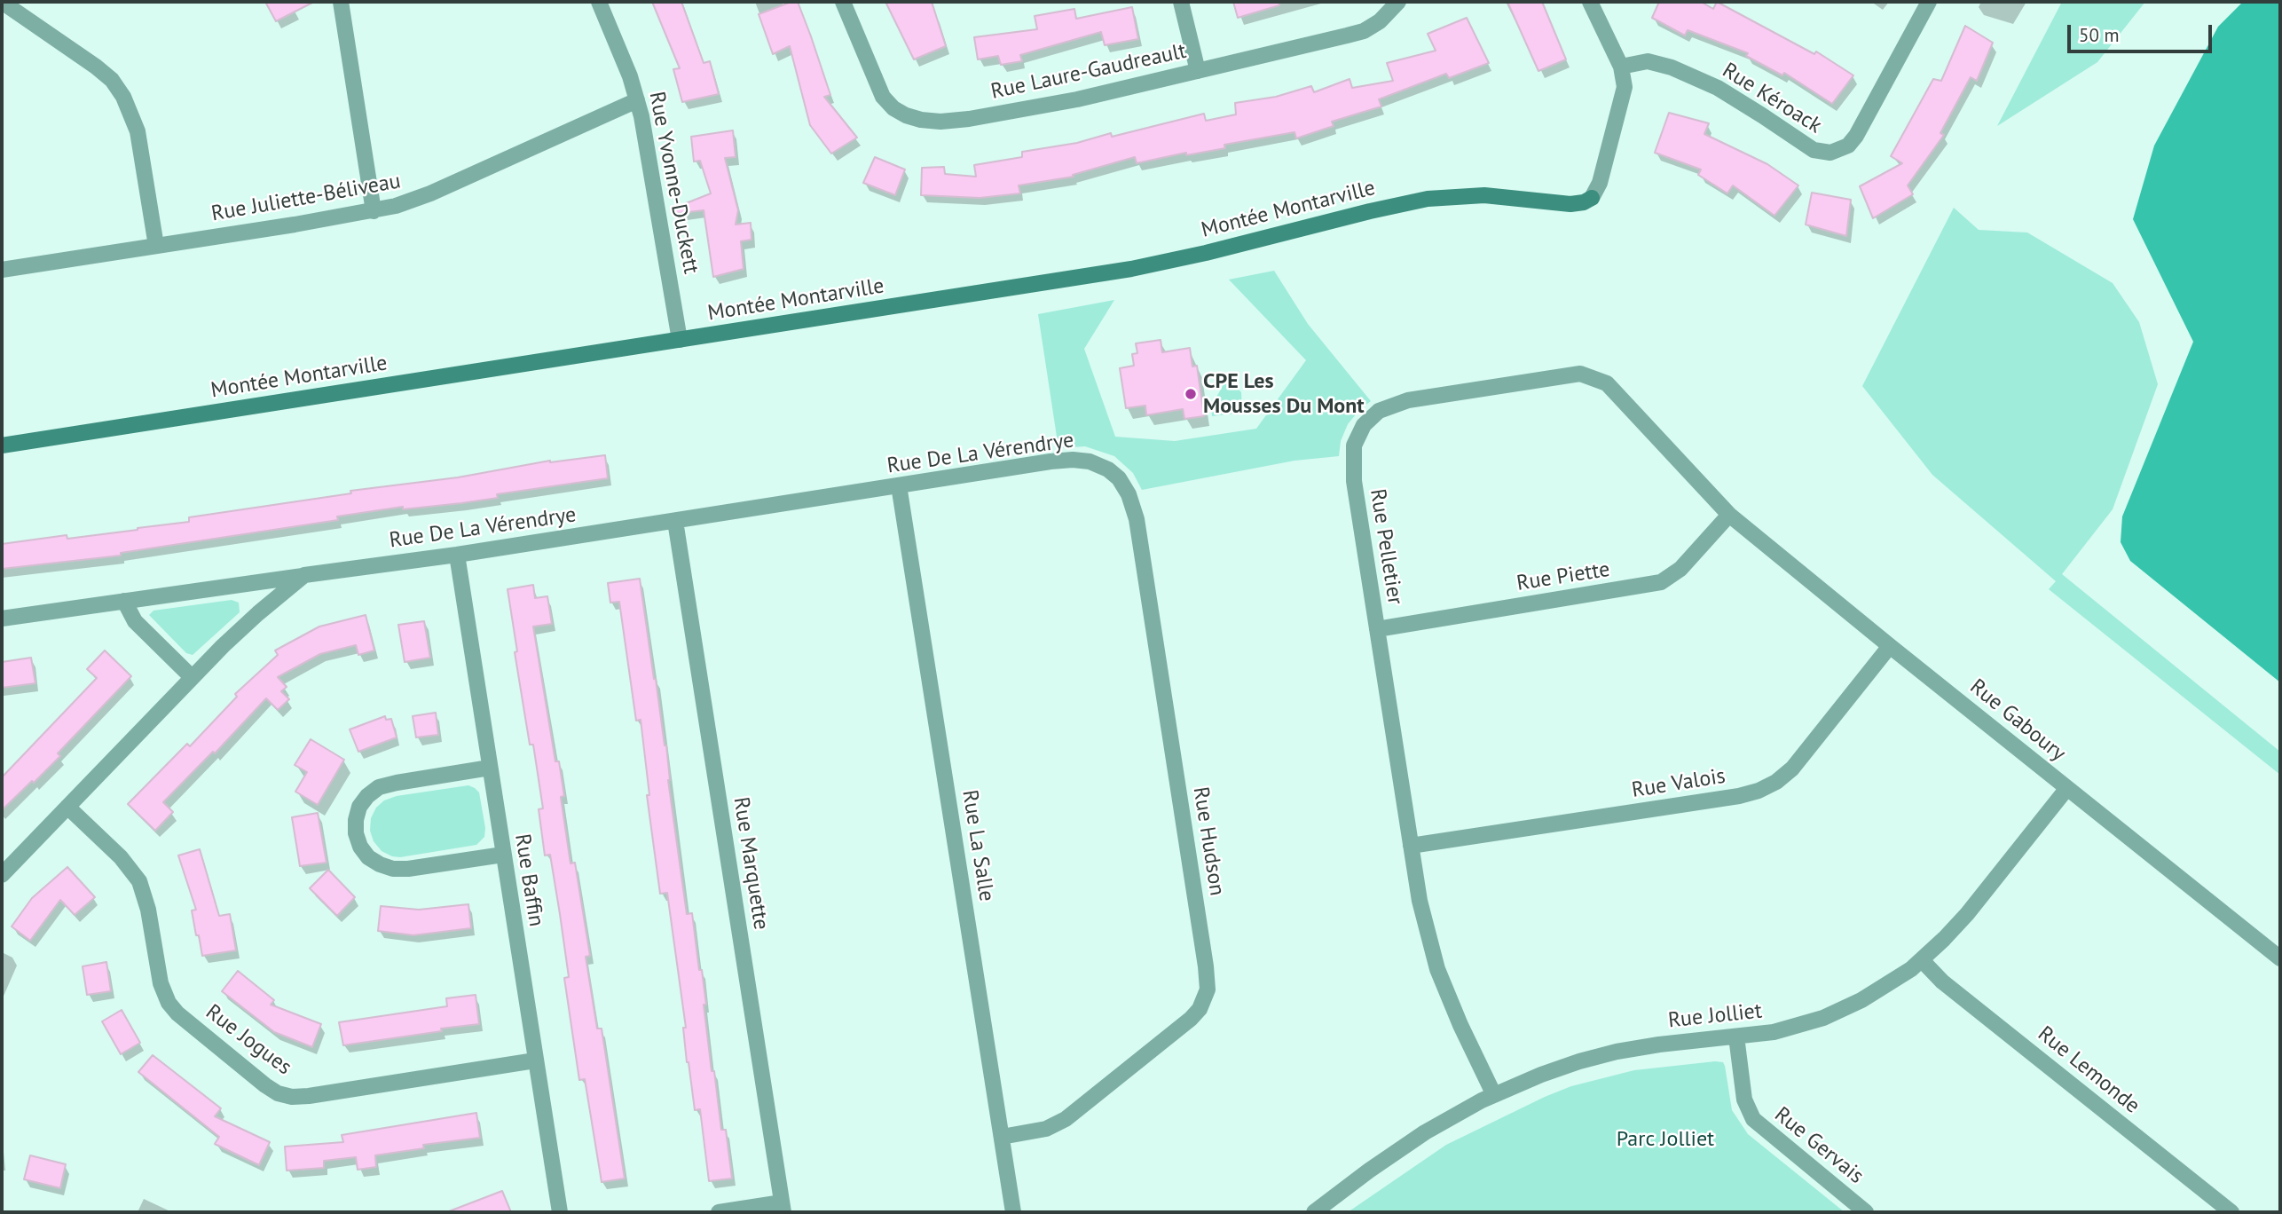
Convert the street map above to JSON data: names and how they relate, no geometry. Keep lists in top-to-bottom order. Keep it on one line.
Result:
{"streets":{"street":["Rue Laure-Gaudreault","Rue Kéroack","Rue Yvonne-Duckett","Rue Juliette-Béliveau","Montée Montarville","Rue De La Vérendrye","Rue Pelletier","Rue Piette","Rue Gaboury","Rue Valois","Rue Hudson","Rue La Salle","Rue Marquette","Rue Baffin","Rue Jolliet","Rue Jogues","Rue Lemonde","Rue Gervais"]},"crossings":[["Rue Kéroack","Montée Montarville"],["Rue Yvonne-Duckett","Rue Juliette-Béliveau"],["Rue Yvonne-Duckett","Montée Montarville"],["Rue De La Vérendrye","Rue Hudson"],["Rue De La Vérendrye","Rue La Salle"],["Rue De La Vérendrye","Rue Marquette"],["Rue De La Vérendrye","Rue Baffin"],["Rue Pelletier","Rue Piette"],["Rue Pelletier","Rue Gaboury"],["Rue Pelletier","Rue Valois"],["Rue Pelletier","Rue Jolliet"],["Rue Piette","Rue Gaboury"],["Rue Gaboury","Rue Valois"],["Rue Gaboury","Rue Jolliet"],["Rue Hudson","Rue La Salle"],["Rue Baffin","Rue Jogues"],["Rue Jolliet","Rue Lemonde"],["Rue Jolliet","Rue Gervais"]],"parks":["Parc Jolliet"],"places":["CPE Les Mousses Du Mont"],"scale_bar":"50 m"}
